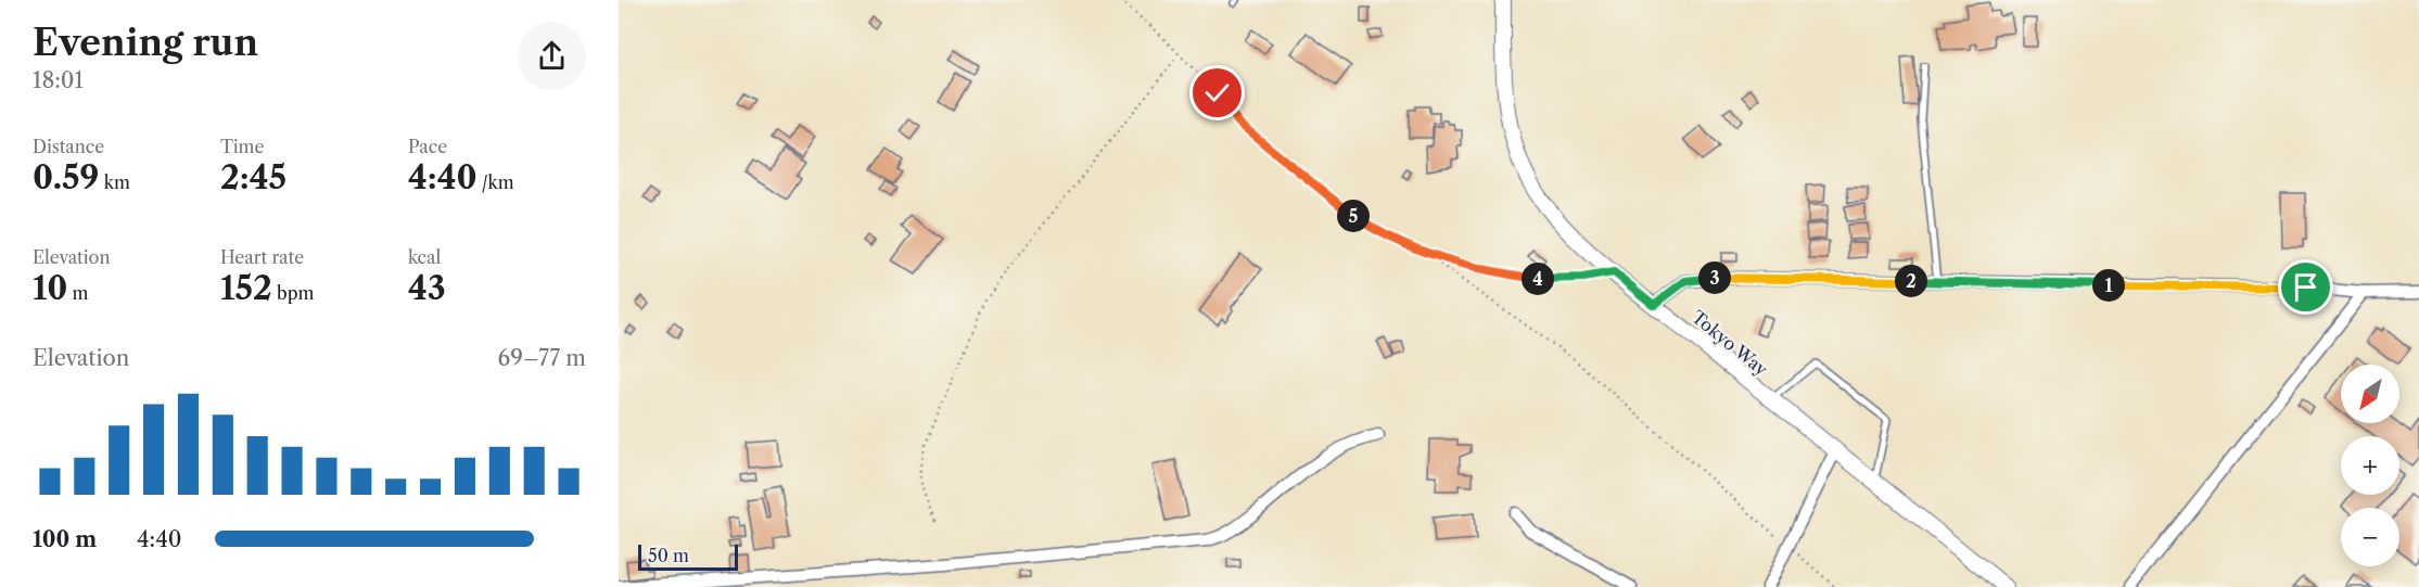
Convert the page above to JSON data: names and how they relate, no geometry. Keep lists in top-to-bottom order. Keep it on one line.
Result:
{"streets":{"street":["Tokyo Way"]},"scale_bar":"50 m","north":"bottom left","page":{"heading":["Evening run","18:01"],"stats":[["Distance","0.59 km"],["Time","2:45"],["Pace","4:40 /km"],["Elevation","10 m"],["Heart rate","152 bpm"],["kcal","43"]],"pins":["5","3","4","2","1"],"chart":["Elevation","69–77 m"],"map_buttons":["+","−"],"list":[{"name":"100 m","note":"4:40"}],"scale":"50 m"}}
